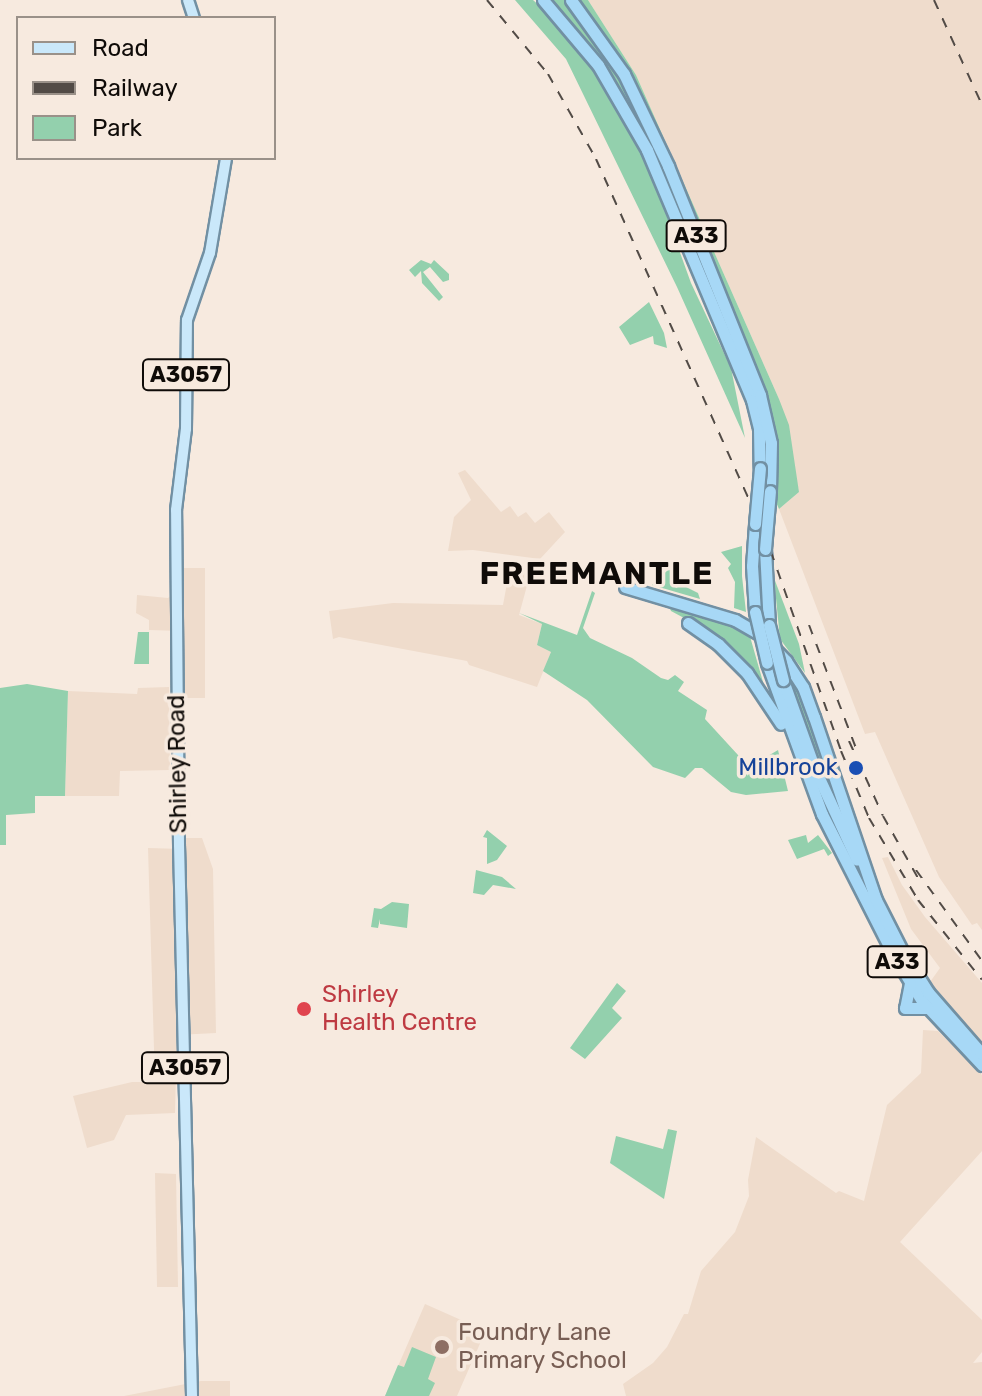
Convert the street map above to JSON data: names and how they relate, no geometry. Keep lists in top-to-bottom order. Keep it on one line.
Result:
{"streets":{"highway":["A33"],"main road":["A3057","Shirley Road"]},"districts":["FREEMANTLE"],"places":["Millbrook","Shirley Health Centre","Foundry Lane Primary School"],"legend":["Road","Railway","Park"]}
